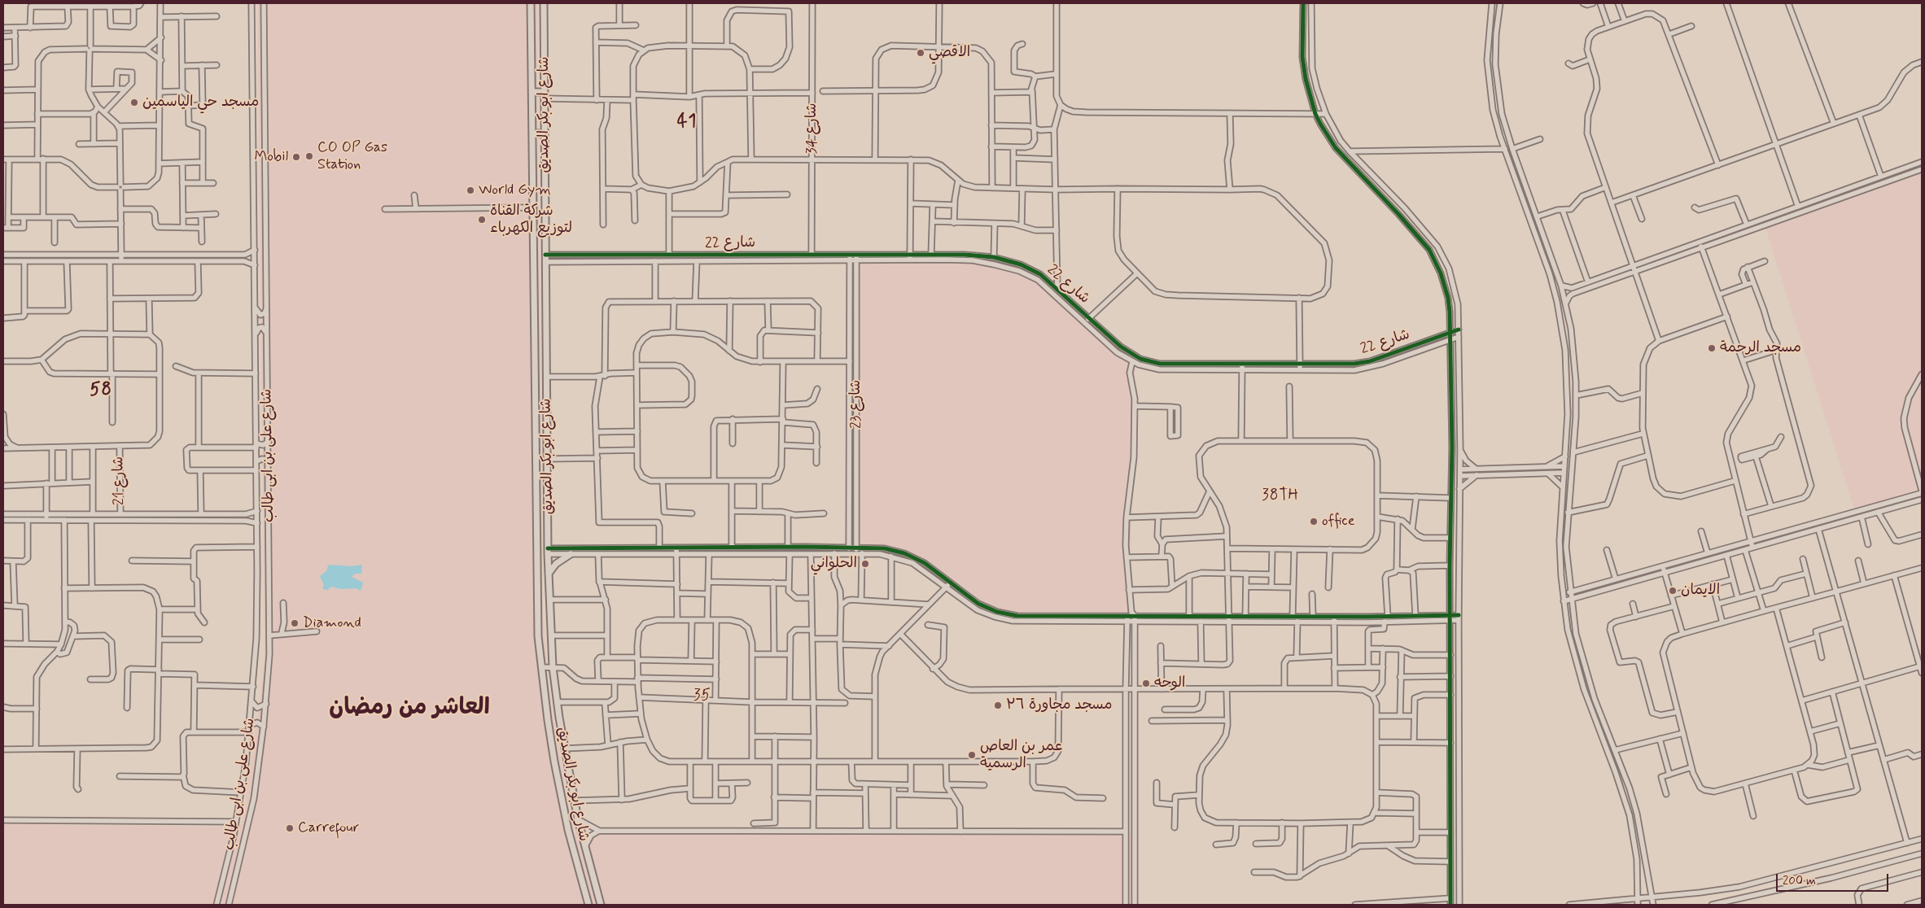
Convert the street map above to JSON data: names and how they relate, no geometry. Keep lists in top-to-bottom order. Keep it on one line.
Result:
{"streets":{"main road":["شارع ابو بكر الصديق"],"street":["شارع 34","شارع 22","شارع 23","شارع على بن ابى طالب","شارع 21"]},"crossings":[["شارع ابو بكر الصديق","شارع 22"],["شارع 34","شارع 22"],["شارع 22","شارع 23"]],"districts":["41","58","38TH","35","العاشر من رمضان"],"places":["الاقصي","مسجد حي الياسمين","CO OP Gas Station","Mobil","World Gym","شركة القناة لتوزيع الكهرباء","مسجد الرحمة","office","الحلواني","الايمان","Diamond","الوحه","مسجد مجاورة ٣٦","عمر بن العاص الرسمية","Carrefour"],"scale_bar":"200 m"}
